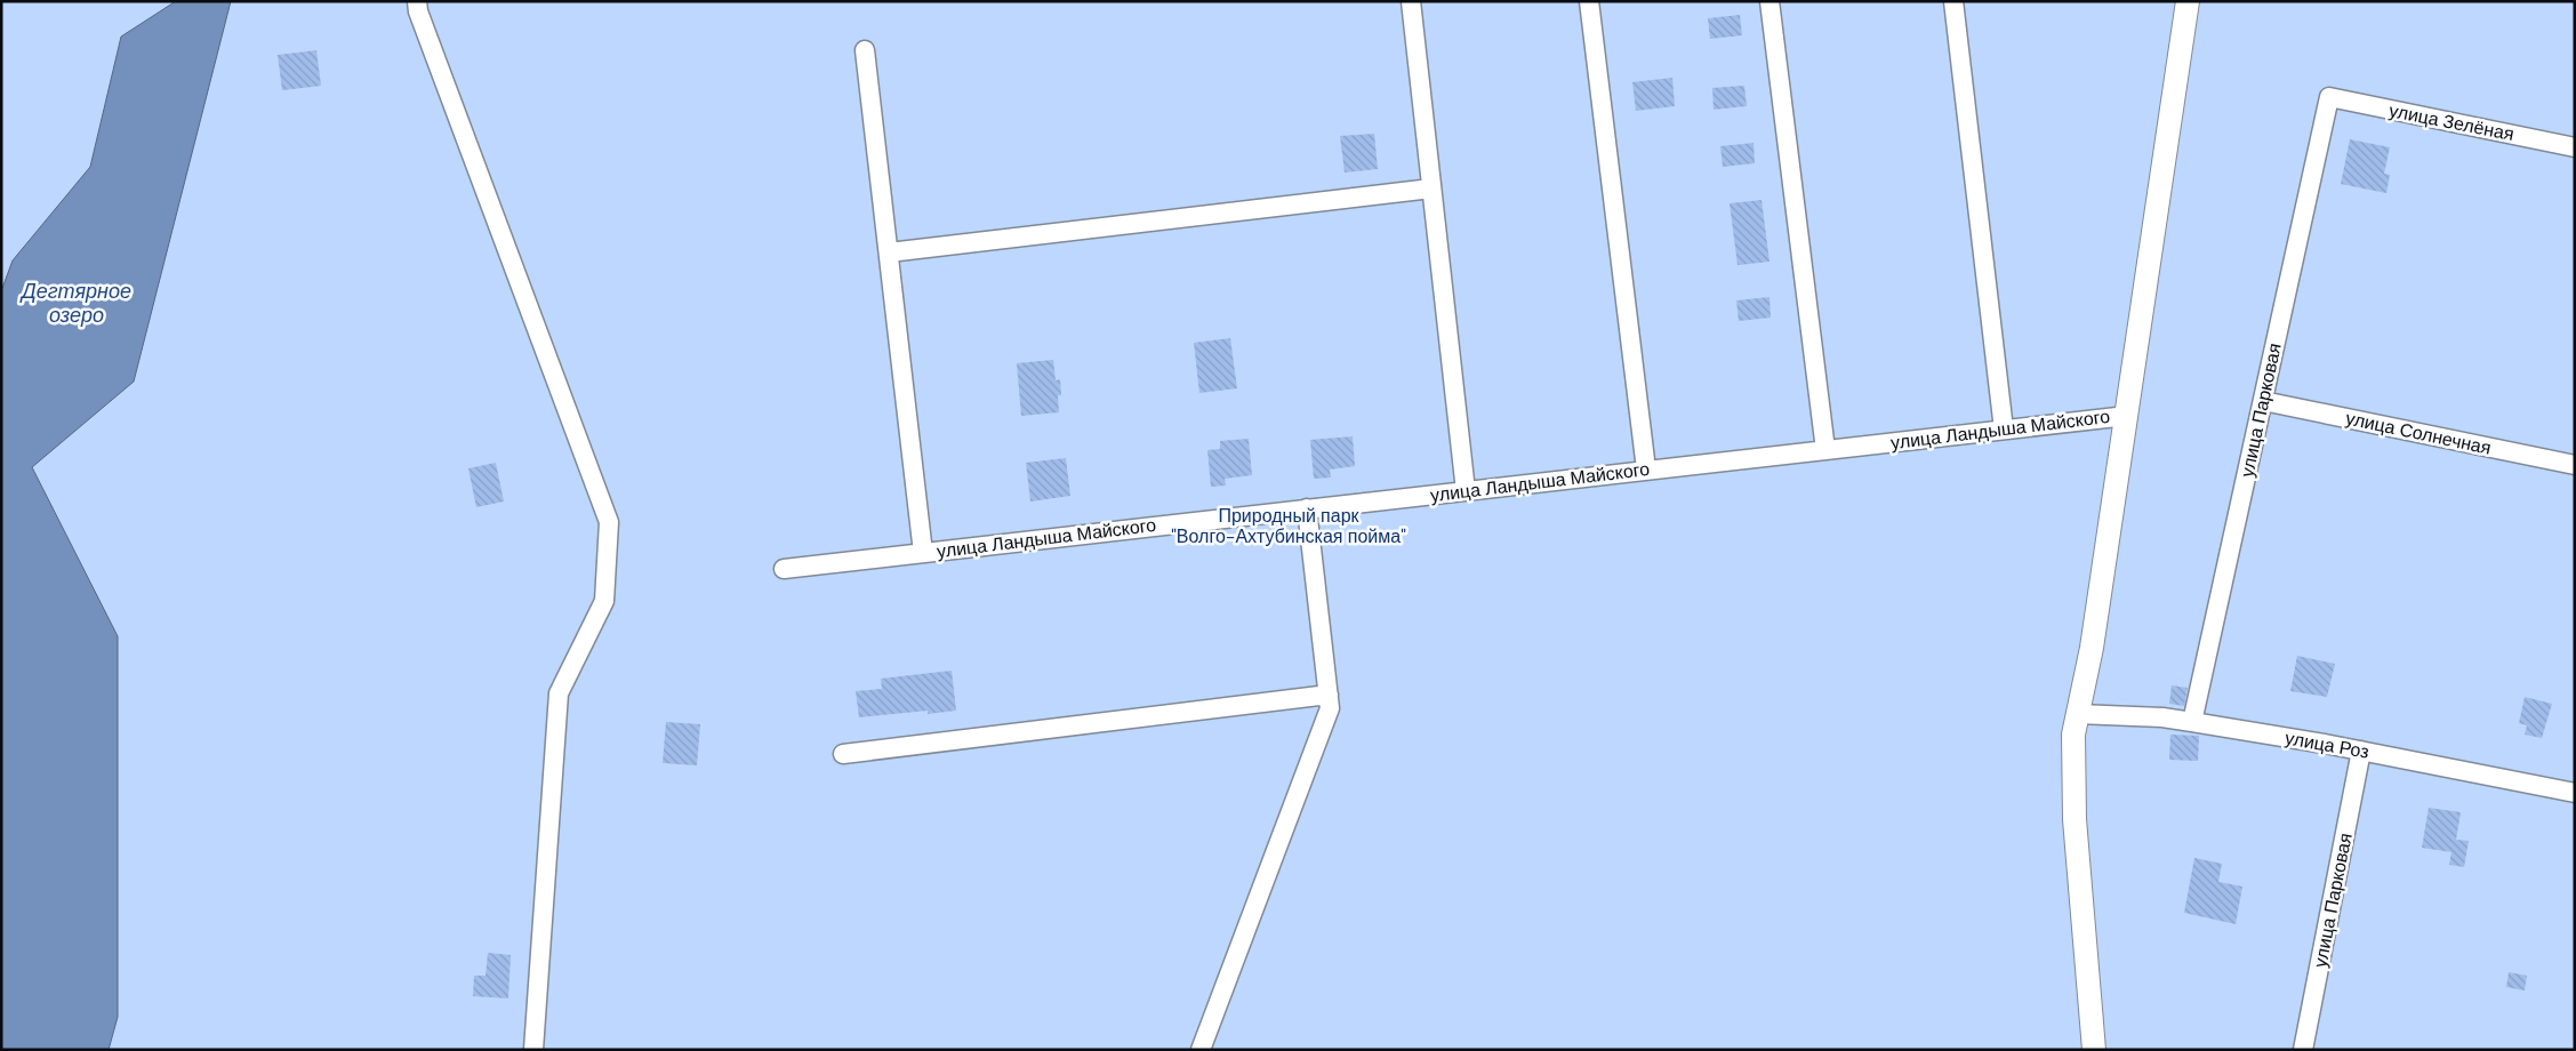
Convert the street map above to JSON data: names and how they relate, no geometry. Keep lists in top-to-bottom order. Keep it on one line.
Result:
{"streets":{"street":["улица Зелёная","улица Парковая","улица Ландыша Майского","улица Солнечная","улица Роз"]},"crossings":[["улица Зелёная","улица Парковая"],["улица Парковая","улица Солнечная"],["улица Парковая","улица Роз"]],"water":["Дегтярное озеро"],"parks":["Природный парк \"Волго-Ахтубинская пойма\""]}
